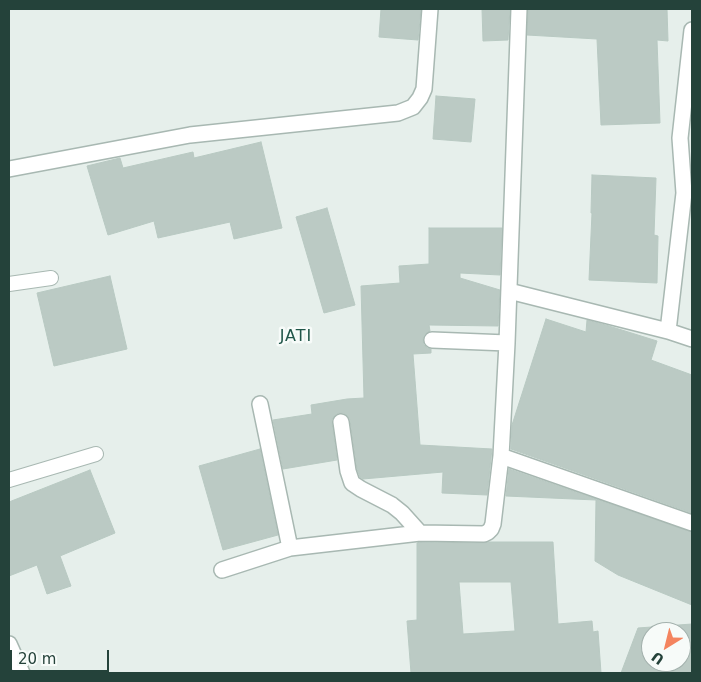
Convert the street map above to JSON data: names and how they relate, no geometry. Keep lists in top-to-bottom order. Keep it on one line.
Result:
{"districts":["JATI"],"scale_bar":"20 m","north":"bottom left"}
